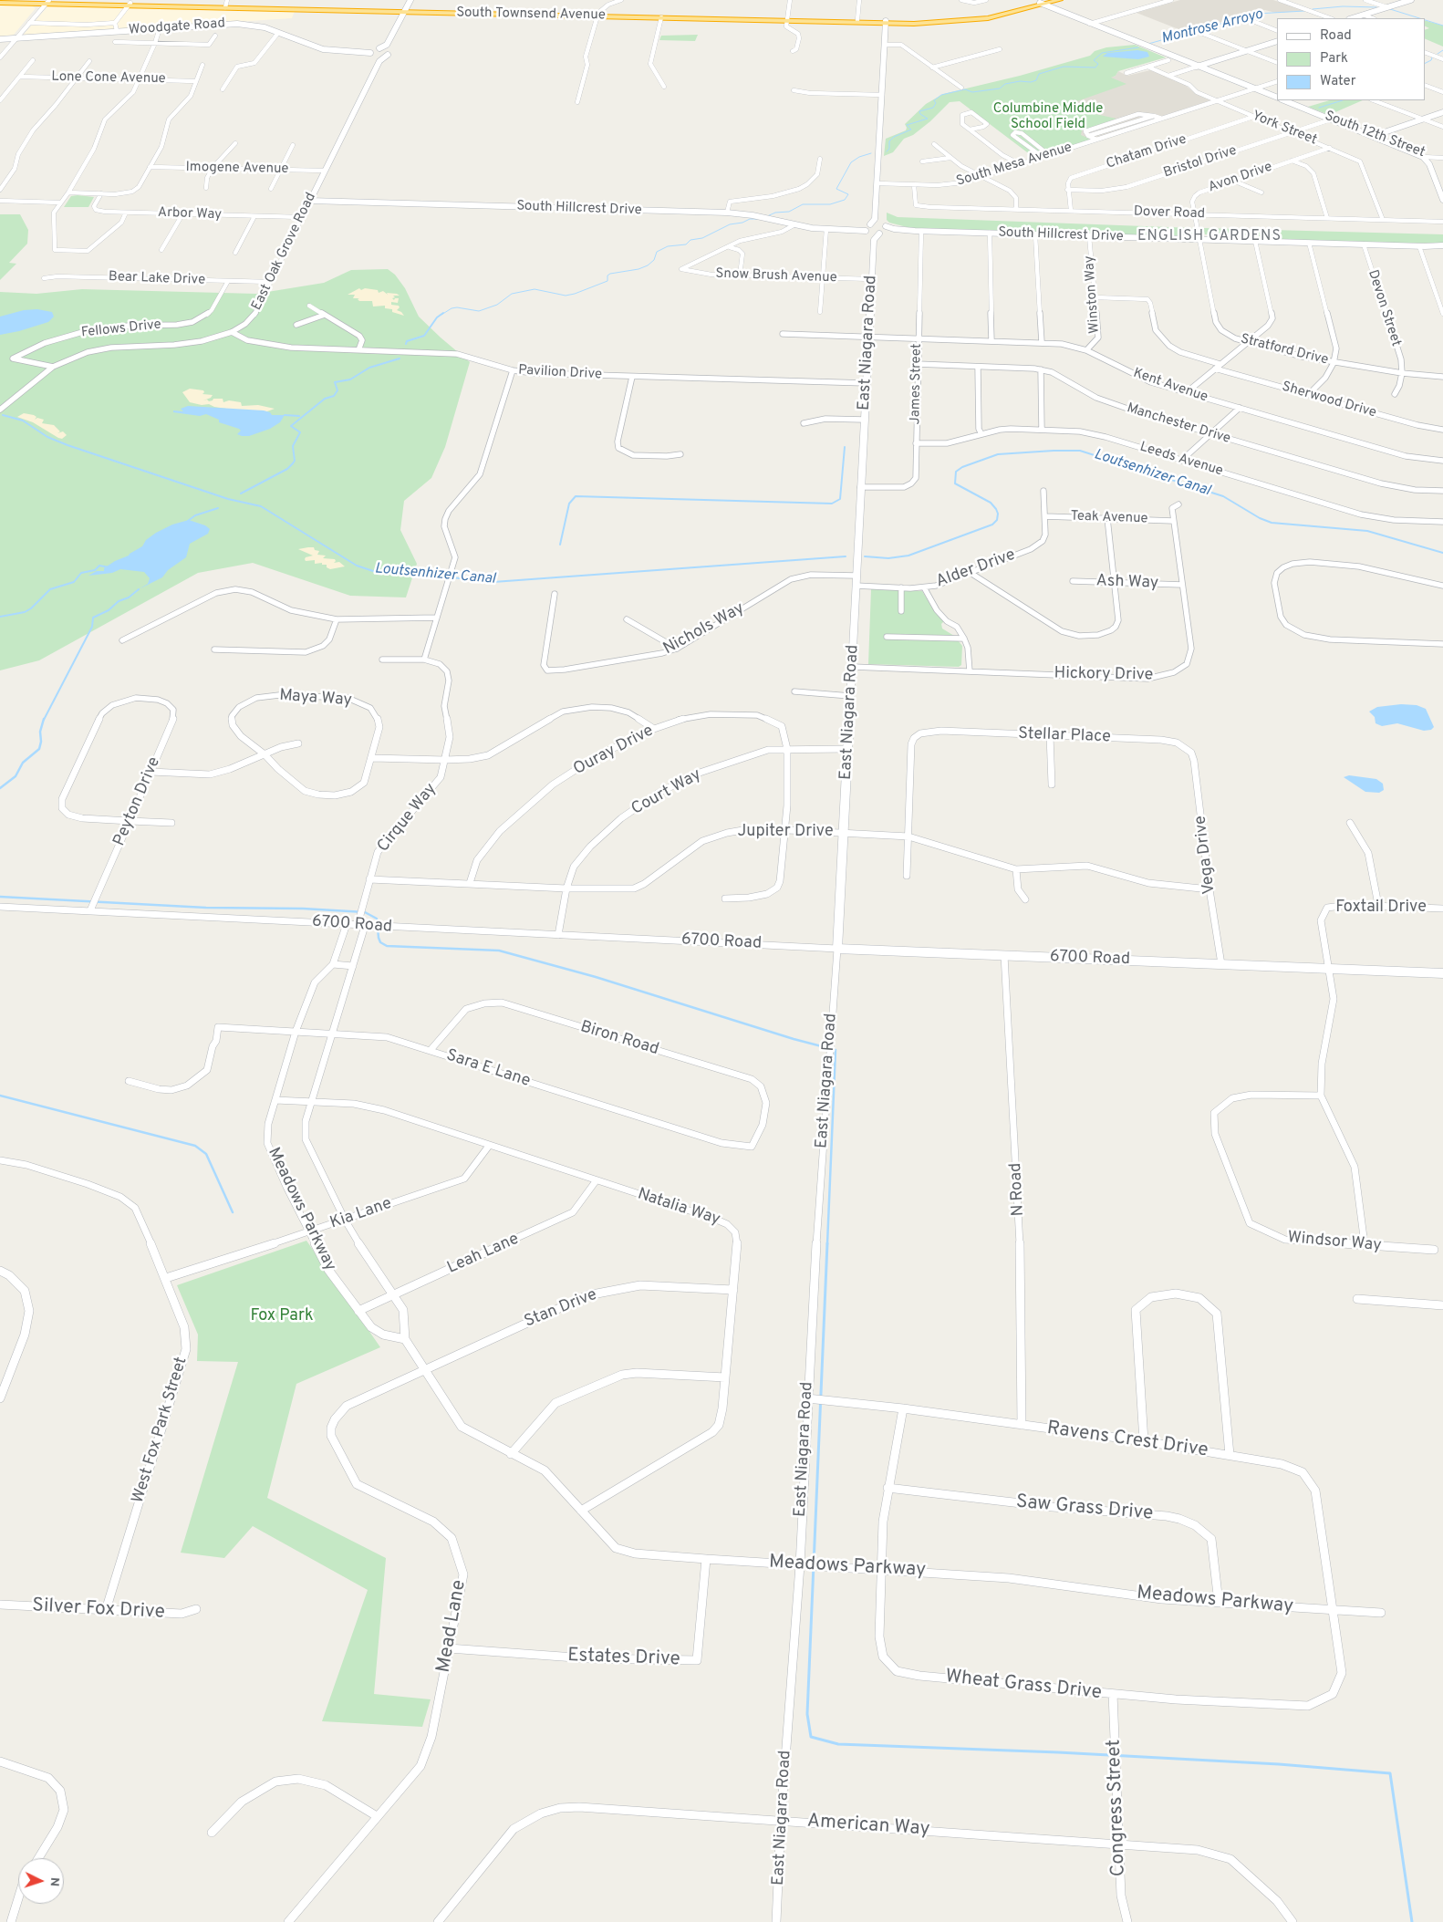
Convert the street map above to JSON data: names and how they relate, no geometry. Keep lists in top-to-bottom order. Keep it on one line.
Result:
{"streets":{"highway":["South Townsend Avenue"],"street":["Woodgate Road","Lone Cone Avenue","York Street","South 12th Street","Chatam Drive","Bristol Drive","South Mesa Avenue","Imogene Avenue","Avon Drive","South Hillcrest Drive","Dover Road","Arbor Way","East Oak Grove Road","Snow Brush Avenue","Bear Lake Drive","Winston Way","Devon Street","Fellows Drive","East Niagara Road","Stratford Drive","Pavilion Drive","James Street","Kent Avenue","Sherwood Drive","Manchester Drive","Leeds Avenue","Teak Avenue","Alder Drive","Ash Way","Nichols Way","Hickory Drive","Maya Way","Stellar Place","Ouray Drive","Court Way","Peyton Drive","Cirque Way","Jupiter Drive","Vega Drive","Foxtail Drive","6700 Road","Biron Road","Sara E Lane","N Road","Natalia Way","Meadows Parkway","Kia Lane","Windsor Way","Leah Lane","Stan Drive","West Fox Park Street","Ravens Crest Drive","Saw Grass Drive","Silver Fox Drive","Mead Lane","Estates Drive","Wheat Grass Drive","Congress Street","American Way"]},"crossings":[["South Townsend Avenue","East Oak Grove Road"],["Woodgate Road","East Oak Grove Road"],["York Street","Chatam Drive"],["York Street","Bristol Drive"],["York Street","South Mesa Avenue"],["York Street","Avon Drive"],["York Street","Dover Road"],["South 12th Street","Bristol Drive"],["Chatam Drive","Bristol Drive"],["South Mesa Avenue","Dover Road"],["Imogene Avenue","East Oak Grove Road"],["Avon Drive","South Hillcrest Drive"],["Avon Drive","Dover Road"],["Avon Drive","Stratford Drive"],["South Hillcrest Drive","East Oak Grove Road"],["South Hillcrest Drive","Winston Way"],["South Hillcrest Drive","Devon Street"],["South Hillcrest Drive","East Niagara Road"],["South Hillcrest Drive","Stratford Drive"],["South Hillcrest Drive","James Street"],["Arbor Way","East Oak Grove Road"],["East Oak Grove Road","Bear Lake Drive"],["East Oak Grove Road","Fellows Drive"],["East Oak Grove Road","Pavilion Drive"],["Snow Brush Avenue","East Niagara Road"],["Bear Lake Drive","Fellows Drive"],["Winston Way","Kent Avenue"],["Devon Street","Stratford Drive"],["East Niagara Road","Pavilion Drive"],["East Niagara Road","James Street"],["East Niagara Road","Kent Avenue"],["East Niagara Road","Alder Drive"],["East Niagara Road","Nichols Way"],["East Niagara Road","Hickory Drive"],["East Niagara Road","Court Way"],["East Niagara Road","Jupiter Drive"],["East Niagara Road","6700 Road"],["East Niagara Road","Meadows Parkway"],["East Niagara Road","Ravens Crest Drive"],["East Niagara Road","American Way"],["James Street","Kent Avenue"],["James Street","Manchester Drive"],["James Street","Leeds Avenue"],["Teak Avenue","Alder Drive"],["Teak Avenue","Hickory Drive"],["Ash Way","Hickory Drive"],["Stellar Place","Jupiter Drive"],["Stellar Place","Vega Drive"],["Ouray Drive","Court Way"],["Ouray Drive","Jupiter Drive"],["Court Way","Jupiter Drive"],["Court Way","6700 Road"],["Peyton Drive","6700 Road"],["Cirque Way","Jupiter Drive"],["Cirque Way","6700 Road"],["Cirque Way","Meadows Parkway"],["Jupiter Drive","Vega Drive"],["Vega Drive","6700 Road"],["Foxtail Drive","6700 Road"],["6700 Road","N Road"],["6700 Road","Meadows Parkway"],["Biron Road","Sara E Lane"],["Sara E Lane","Meadows Parkway"],["N Road","Ravens Crest Drive"],["Natalia Way","Meadows Parkway"],["Natalia Way","Kia Lane"],["Natalia Way","Leah Lane"],["Natalia Way","Stan Drive"],["Meadows Parkway","Kia Lane"],["Meadows Parkway","Leah Lane"],["Meadows Parkway","Stan Drive"],["Meadows Parkway","Ravens Crest Drive"],["Meadows Parkway","Saw Grass Drive"],["Meadows Parkway","Mead Lane"],["Meadows Parkway","Estates Drive"],["Meadows Parkway","Wheat Grass Drive"],["Kia Lane","West Fox Park Street"],["Stan Drive","Mead Lane"],["West Fox Park Street","Silver Fox Drive"],["Ravens Crest Drive","Wheat Grass Drive"],["Saw Grass Drive","Wheat Grass Drive"],["Mead Lane","Estates Drive"],["Wheat Grass Drive","Congress Street"],["Congress Street","American Way"]],"districts":["ENGLISH GARDENS"],"water":["Montrose Arroyo","Loutsenhizer Canal"],"parks":["Columbine Middle School Field","Fox Park"],"legend":["Road","Park","Water"],"north":"right"}
